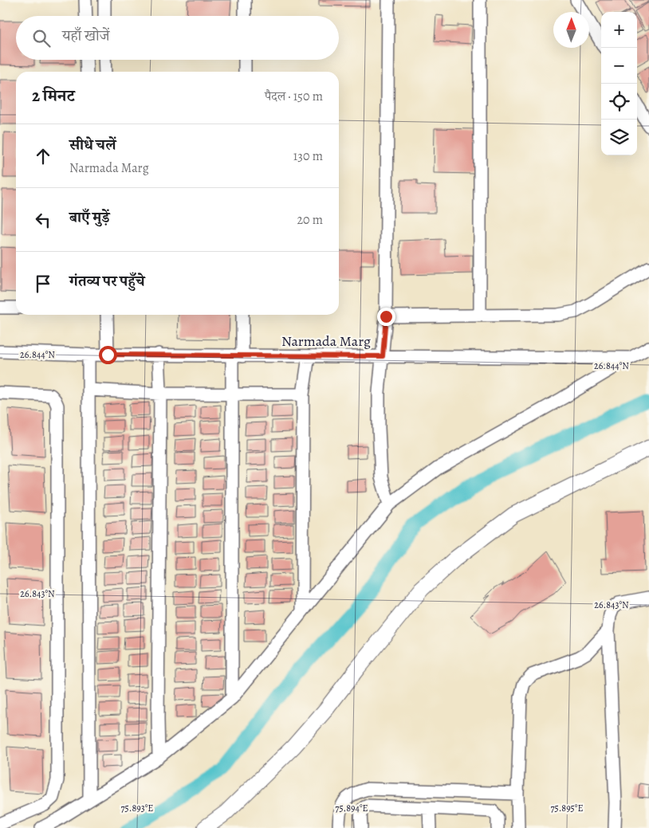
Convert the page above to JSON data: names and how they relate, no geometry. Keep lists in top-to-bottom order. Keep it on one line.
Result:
{"streets":{"street":["Narmada Marg"]},"north":"top","page":{"map_buttons":["+","−"],"search":"यहाँ खोजें","heading":["2 मिनट","पैदल · 150 m"],"list":[["सीधे चलें","Narmada Marg","130 m"],["बाएँ मुड़ें","20 m"],"गंतव्य पर पहुँचे"]},"coordinates":["26.844°N","26.843°N","75.893°E","75.894°E","75.895°E"]}
